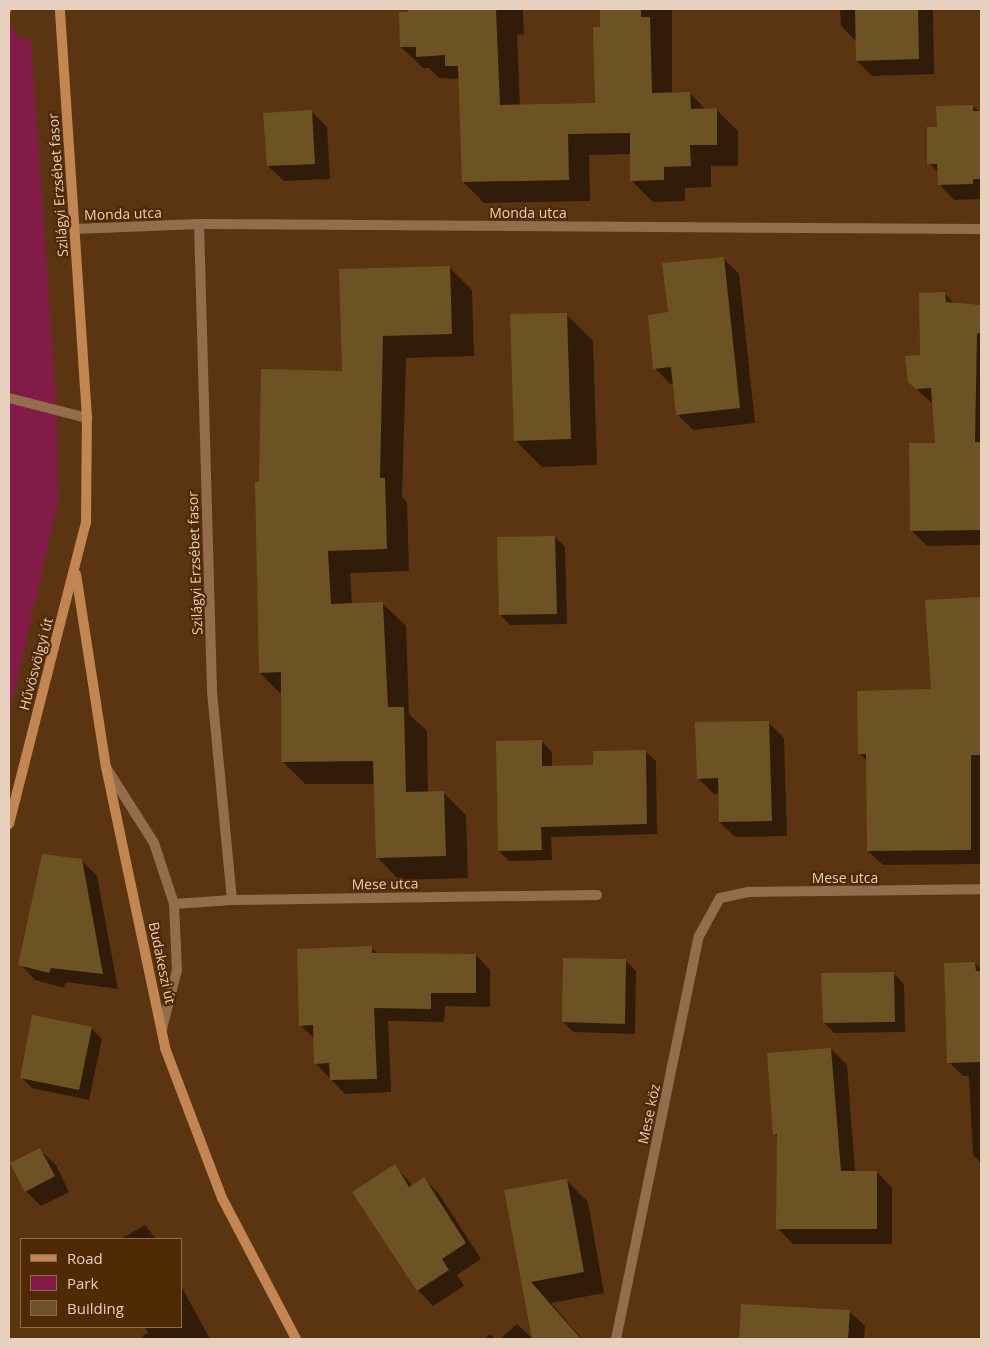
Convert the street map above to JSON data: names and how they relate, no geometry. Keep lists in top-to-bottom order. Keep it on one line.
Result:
{"streets":{"main road":["Szilágyi Erzsébet fasor","Hűvösvölgyi út","Budakeszi út"],"street":["Monda utca","Mese utca","Mese köz"]},"crossings":[["Szilágyi Erzsébet fasor","Monda utca"],["Szilágyi Erzsébet fasor","Hűvösvölgyi út"],["Szilágyi Erzsébet fasor","Mese utca"],["Szilágyi Erzsébet fasor","Budakeszi út"],["Hűvösvölgyi út","Budakeszi út"],["Mese utca","Mese köz"]],"legend":["Road","Park","Building"]}
